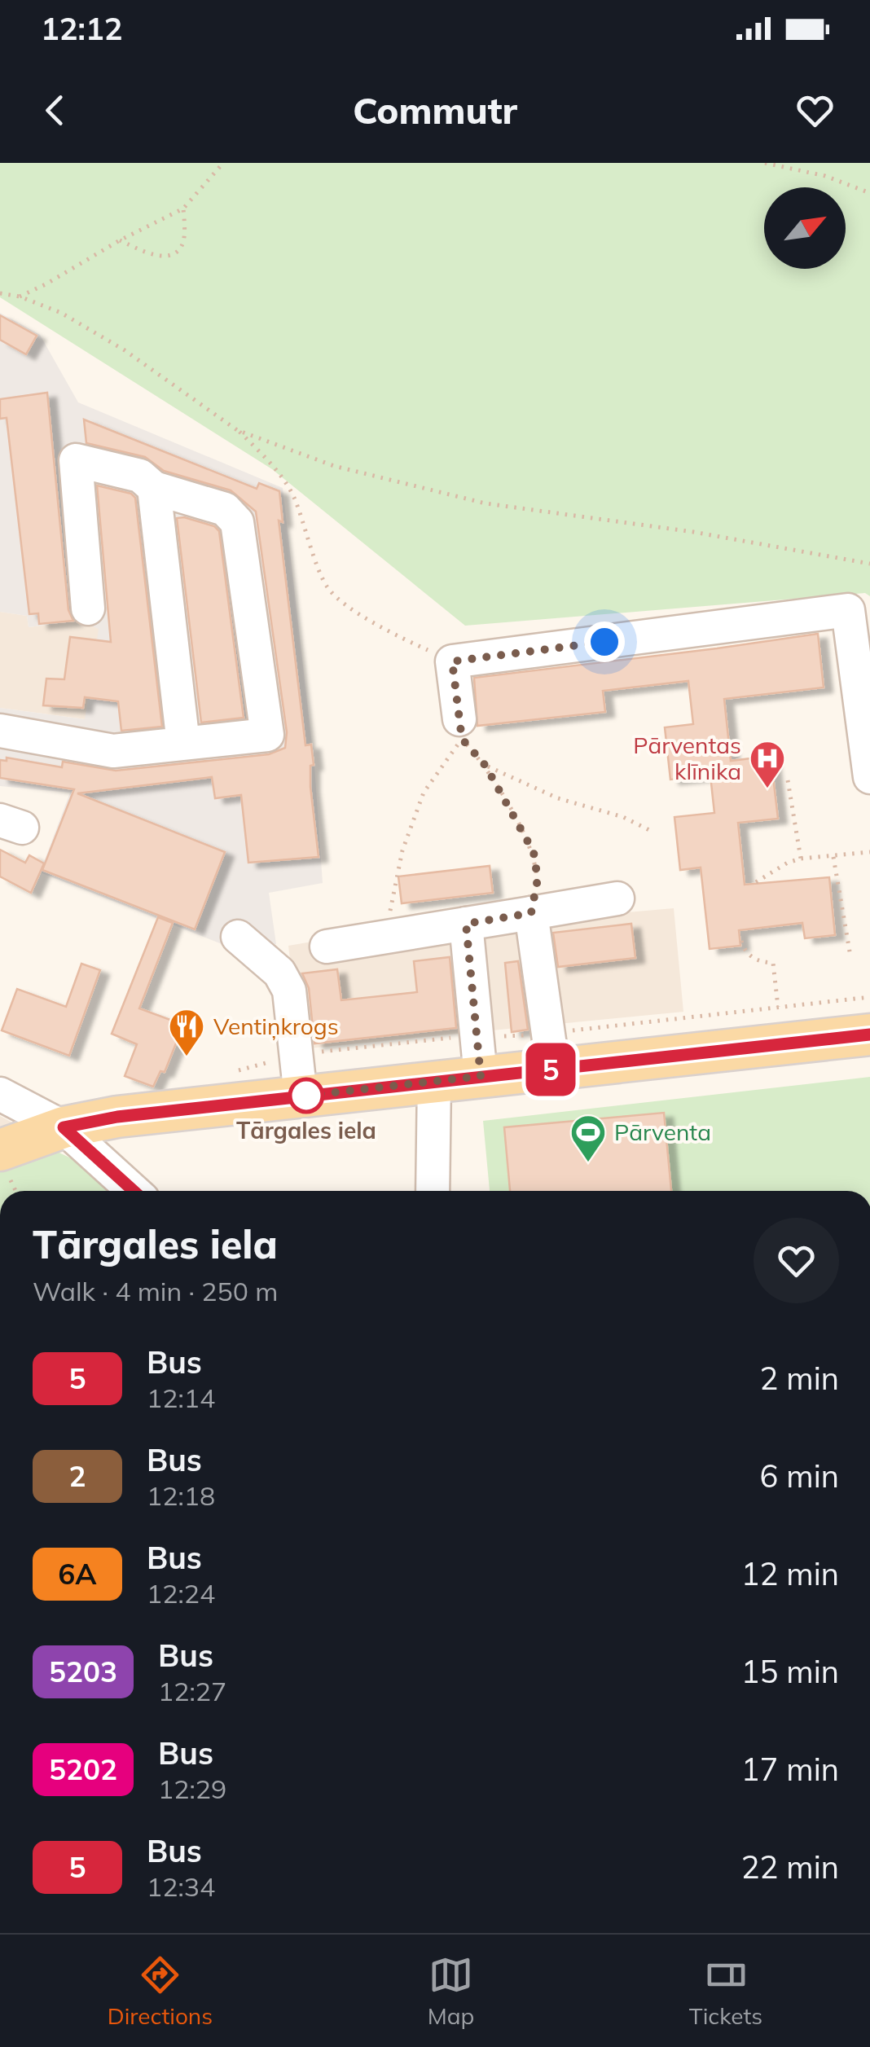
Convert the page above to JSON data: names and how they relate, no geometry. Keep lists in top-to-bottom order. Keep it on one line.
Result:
{"places":{"hospital":["Pārventas klīnika"],"restaurant":["Ventiņkrogs"],"other":["Tārgales iela"],"sports":["Pārventa"]},"lines":["bus line 5"],"north":"top right","page":{"status":"12:12","header":"Commutr","on_map":"5","heading":["Tārgales iela","Walk · 4 min · 250 m"],"list":[{"mark":"5","name":"Bus","note":"12:14","value":"2 min"},{"mark":"2","name":"Bus","note":"12:18","value":"6 min"},{"mark":"6A","name":"Bus","note":"12:24","value":"12 min"},{"mark":"5203","name":"Bus","note":"12:27","value":"15 min"},{"mark":"5202","name":"Bus","note":"12:29","value":"17 min"},{"mark":"5","name":"Bus","note":"12:34","value":"22 min"}],"tabs":["Directions","Map","Tickets"]}}
